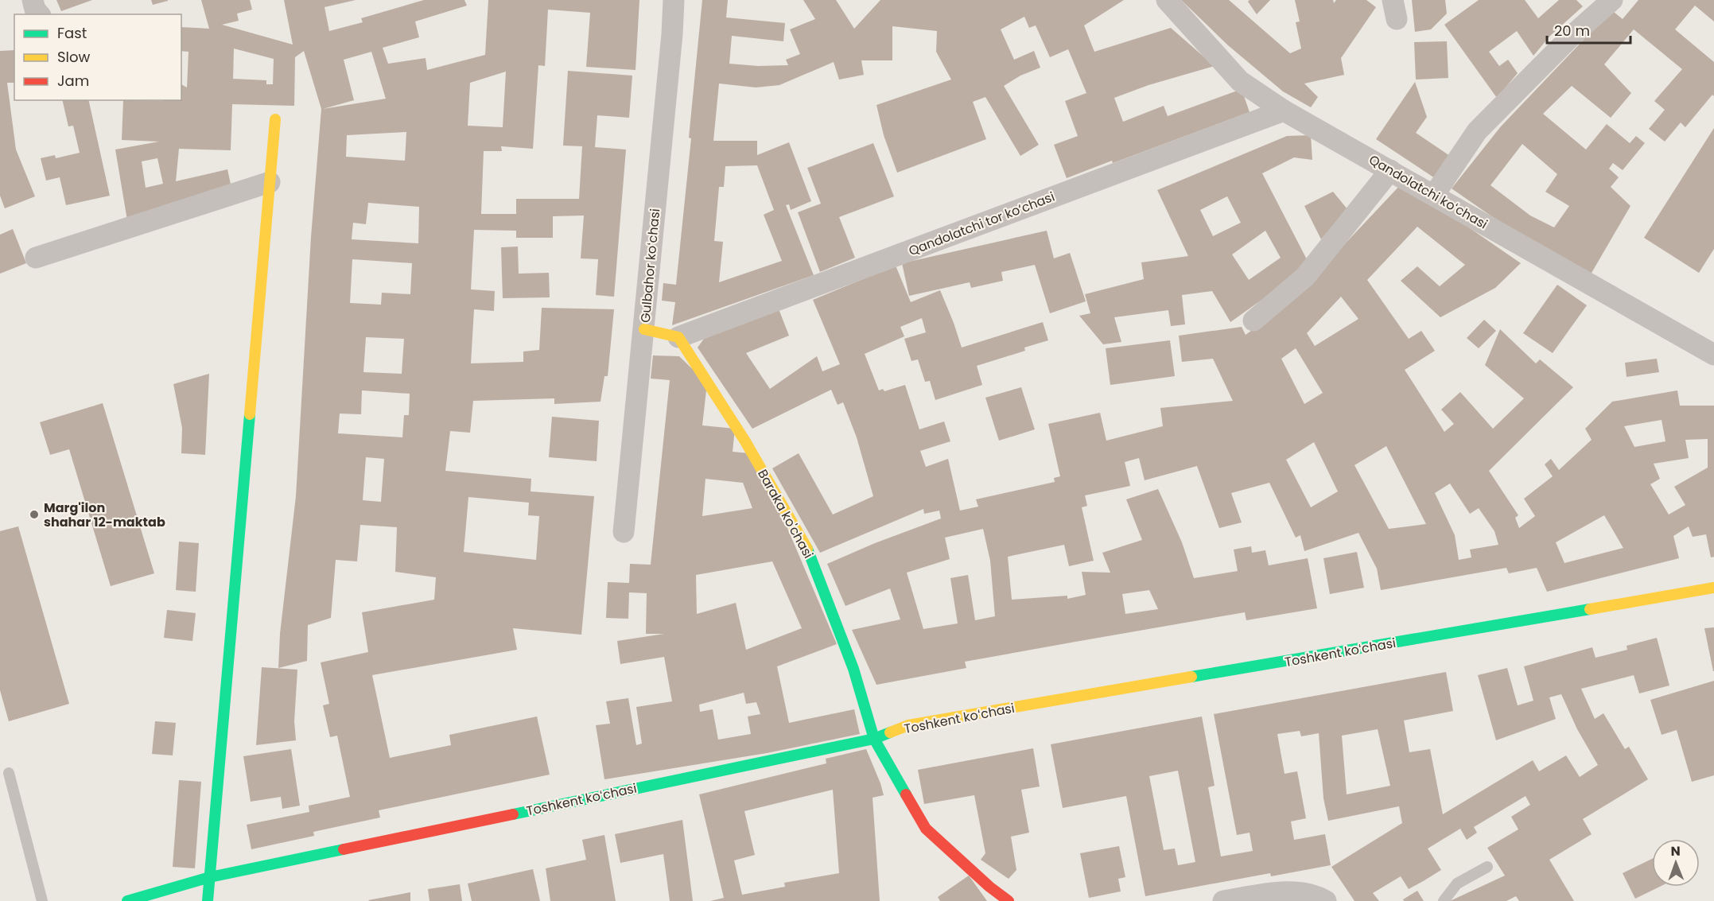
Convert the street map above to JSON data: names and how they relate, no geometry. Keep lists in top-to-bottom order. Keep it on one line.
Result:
{"streets":{"street":["Qandolatchi koʻchasi","Qandolatchi tor ko‘chasi","Gulbahor koʻchasi","Baraka ko'chasi","Toshkent koʻchasi"]},"crossings":[["Qandolatchi koʻchasi","Qandolatchi tor ko‘chasi"],["Qandolatchi tor ko‘chasi","Baraka ko'chasi"],["Baraka ko'chasi","Toshkent koʻchasi"]],"places":["Marg'ilon shahar 12-maktab"],"legend":["Fast","Slow","Jam"],"scale_bar":"20 m","north":"top"}
